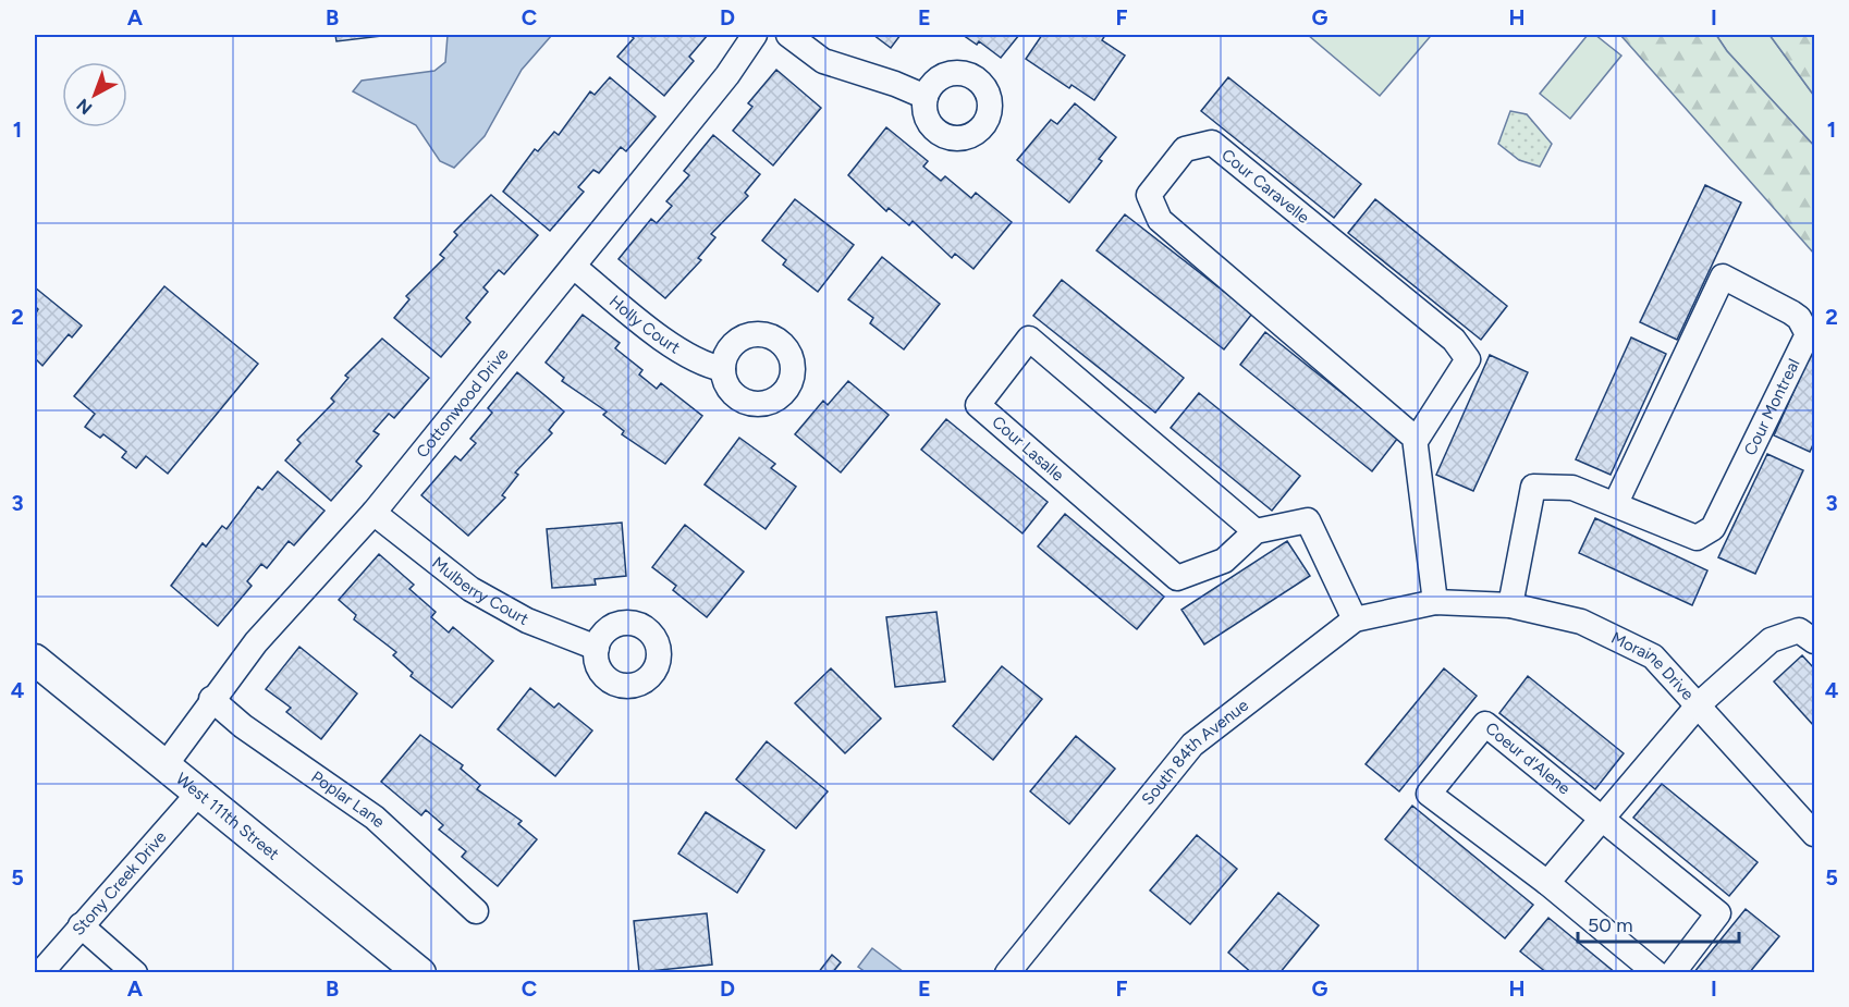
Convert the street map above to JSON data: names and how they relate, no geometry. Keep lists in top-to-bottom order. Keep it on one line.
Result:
{"streets":{"main road":["West 111th Street"],"street":["Cour Caravelle","Holly Court","Cottonwood Drive","Cour Montreal","Cour Lasalle","Mulberry Court","Moraine Drive","South 84th Avenue","Coeur d'Alene","Poplar Lane","Stony Creek Drive"]},"crossings":[["Holly Court","Cottonwood Drive"],["Cottonwood Drive","Mulberry Court"],["Cottonwood Drive","Poplar Lane"],["Cottonwood Drive","West 111th Street"],["Cour Montreal","Moraine Drive"],["Moraine Drive","South 84th Avenue"],["West 111th Street","Stony Creek Drive"]],"scale_bar":"50 m","north":"bottom left","grid":{"columns":["A","B","C","D","E","F","G","H","I"],"rows":["1","2","3","4","5"]}}
